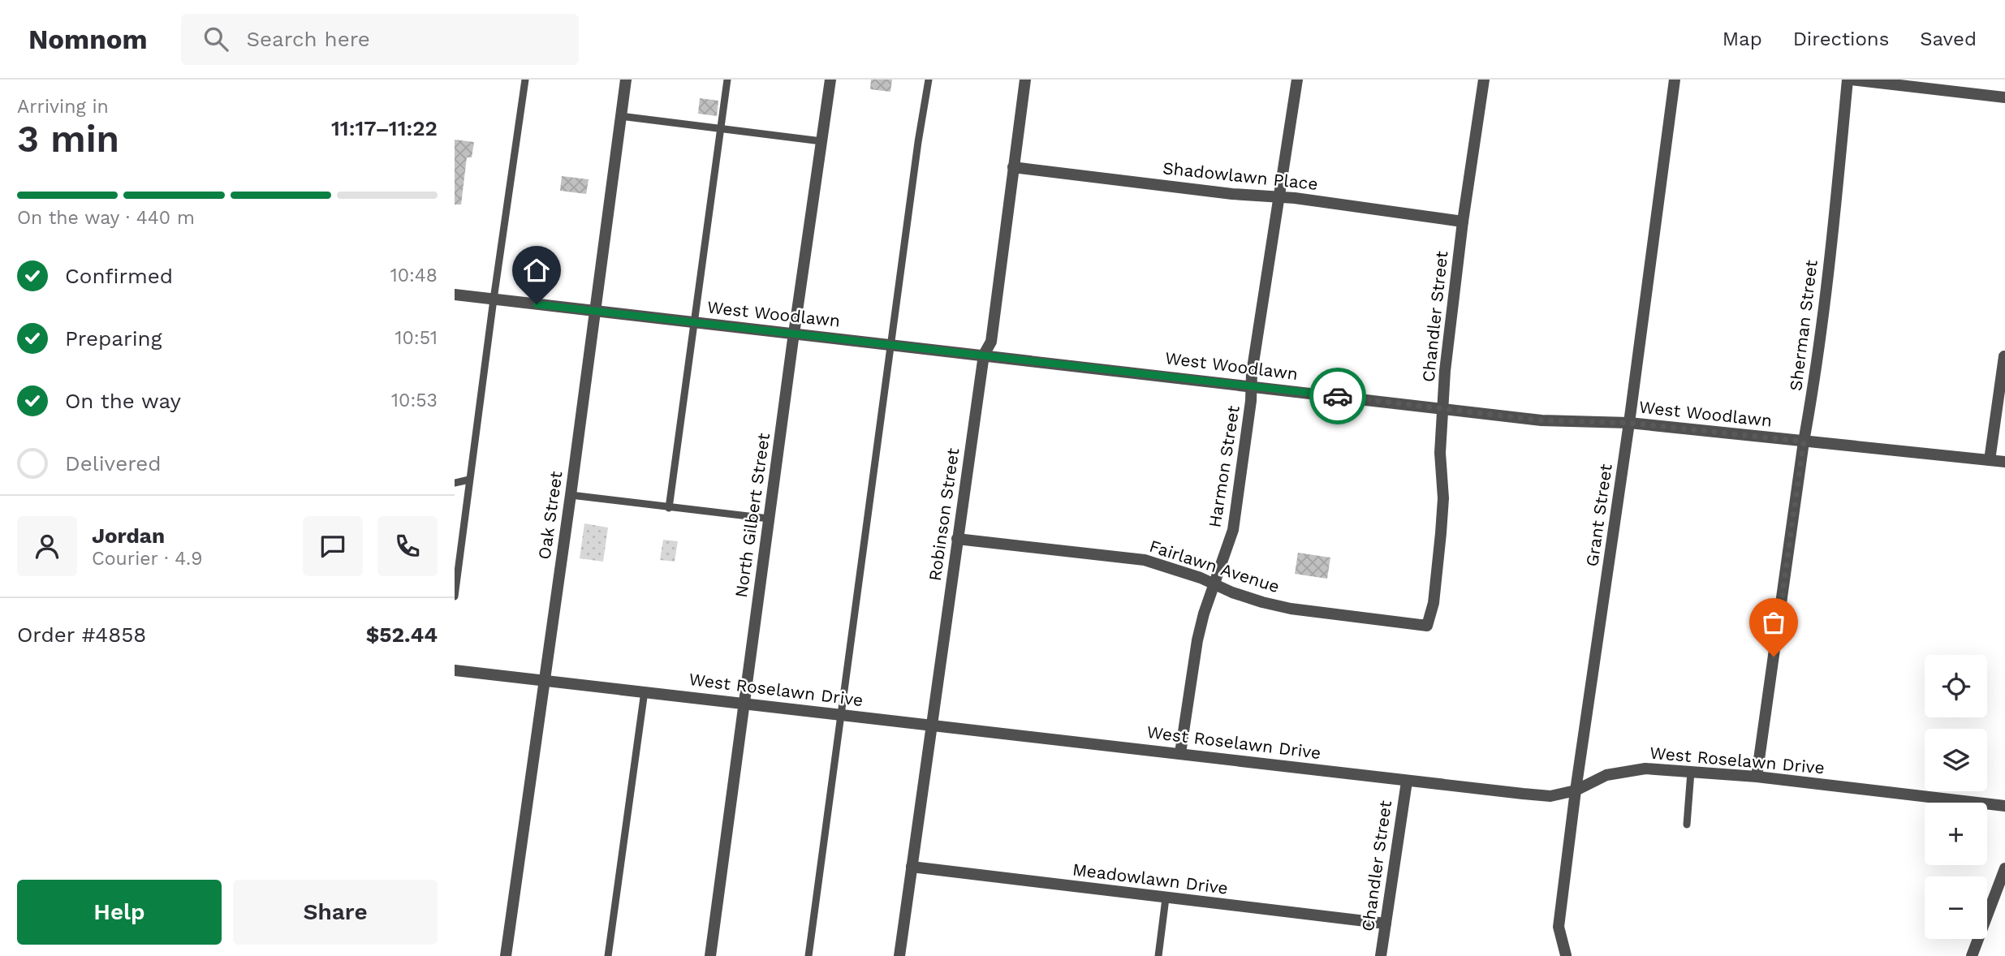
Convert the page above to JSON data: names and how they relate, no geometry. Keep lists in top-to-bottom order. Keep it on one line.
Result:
{"streets":{"street":["Shadowlawn Place","West Woodlawn","Chandler Street","Sherman Street","Harmon Street","Robinson Street","Oak Street","North Gilbert Street","Grant Street","Fairlawn Avenue","West Roselawn Drive","Meadowlawn Drive"]},"crossings":[["Shadowlawn Place","Chandler Street"],["Shadowlawn Place","Harmon Street"],["Shadowlawn Place","Robinson Street"],["West Woodlawn","Chandler Street"],["West Woodlawn","Sherman Street"],["West Woodlawn","Harmon Street"],["West Woodlawn","Robinson Street"],["West Woodlawn","Oak Street"],["West Woodlawn","North Gilbert Street"],["West Woodlawn","Grant Street"],["Chandler Street","Fairlawn Avenue"],["Chandler Street","West Roselawn Drive"],["Chandler Street","Meadowlawn Drive"],["Sherman Street","West Roselawn Drive"],["Harmon Street","Fairlawn Avenue"],["Harmon Street","West Roselawn Drive"],["Robinson Street","Fairlawn Avenue"],["Robinson Street","West Roselawn Drive"],["Robinson Street","Meadowlawn Drive"],["Oak Street","West Roselawn Drive"],["North Gilbert Street","West Roselawn Drive"],["Grant Street","West Roselawn Drive"]],"page":{"header":"Nomnom","search":"Search here","nav":["Map","Directions","Saved"],"heading":["3 min","Arriving in","11:17–11:22"],"panel":["Jordan","Courier · 4.9","Order #4858","$52.44"],"bar":"On the way · 440 m","list":[["Confirmed","10:48"],["Preparing","10:51"],["On the way","10:53"],"Delivered"],"map_buttons":["+","−"],"buttons":["Help","Share"]}}
